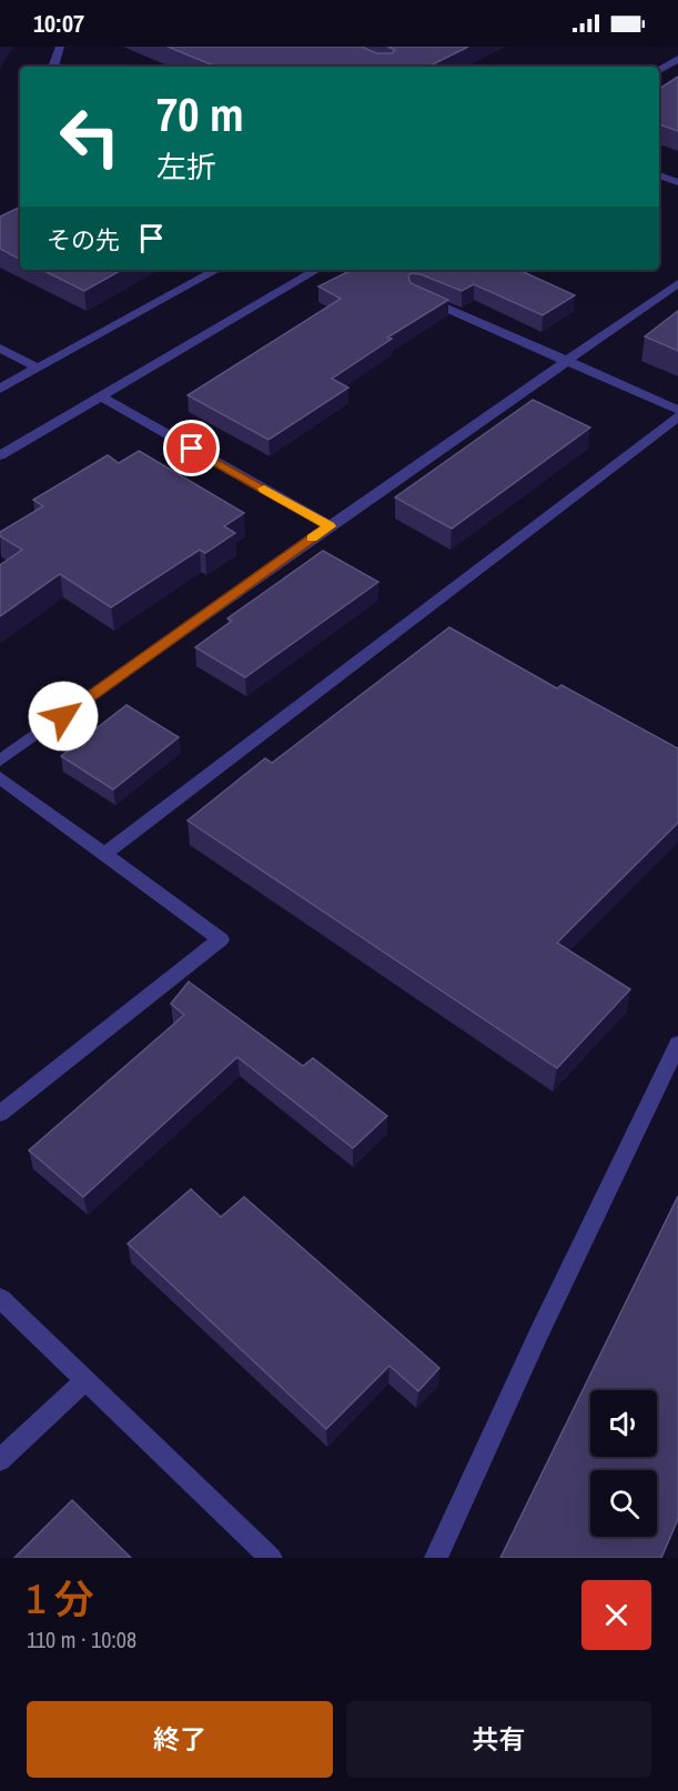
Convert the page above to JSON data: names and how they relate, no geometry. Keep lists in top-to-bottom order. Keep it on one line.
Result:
{"page":{"status":"10:07","turn":["70 m","左折"],"then":"その先","heading":["1 分","110 m · 10:08"],"buttons":["終了","共有"]}}
